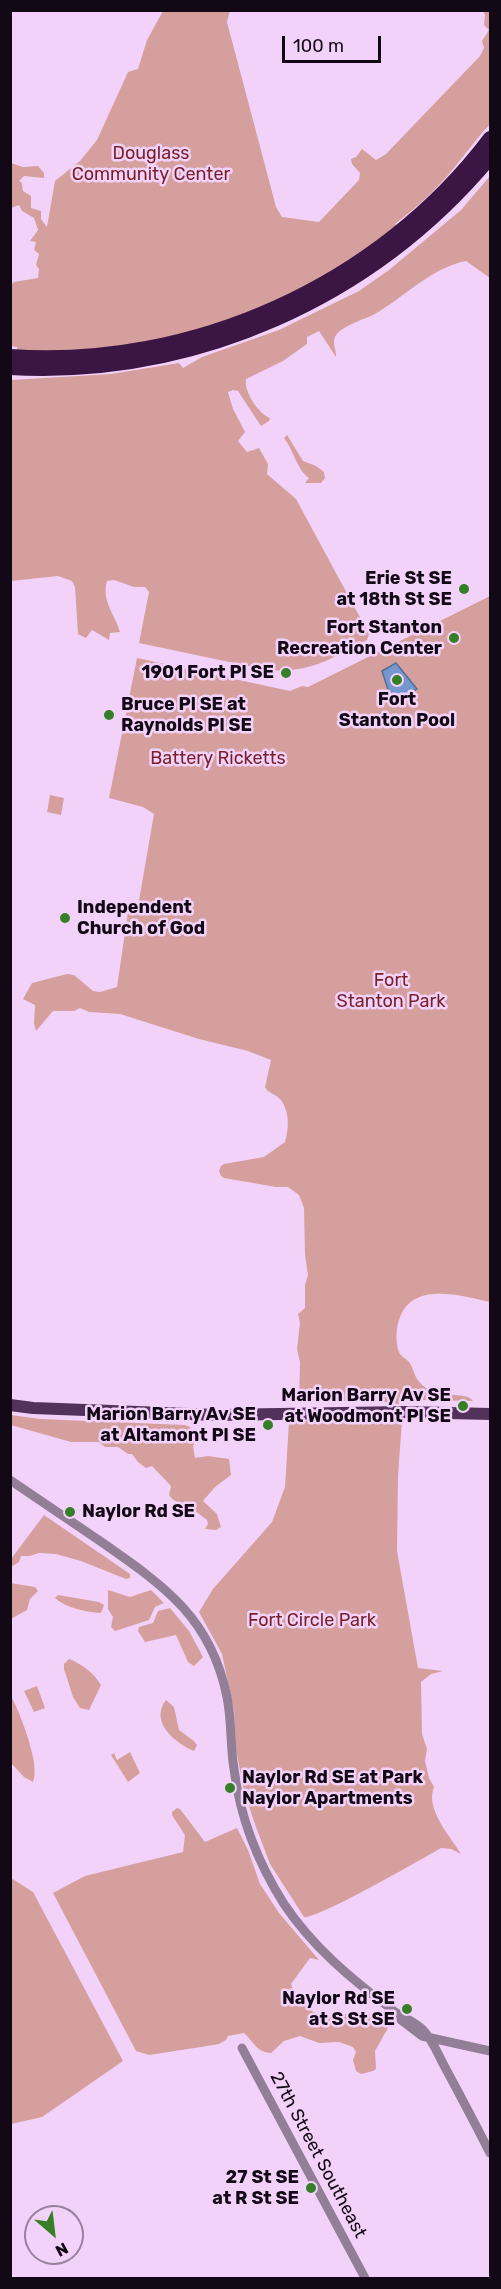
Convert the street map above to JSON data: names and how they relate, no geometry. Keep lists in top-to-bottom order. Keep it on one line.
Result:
{"streets":{"street":["27th Street Southeast"]},"parks":["Douglass Community Center","Battery Ricketts","Fort Stanton Park","Fort Circle Park"],"places":["Erie St SE at 18th St SE","Fort Stanton Recreation Center","1901 Fort Pl SE","Fort Stanton Pool","Bruce Pl SE at Raynolds Pl SE","Independent Church of God","Marion Barry Av SE at Woodmont Pl SE","Marion Barry Av SE at Altamont Pl SE","Naylor Rd SE","Naylor Rd SE at Park Naylor Apartments","Naylor Rd SE at S St SE","27 St SE at R St SE"],"scale_bar":"100 m","north":"bottom right"}
